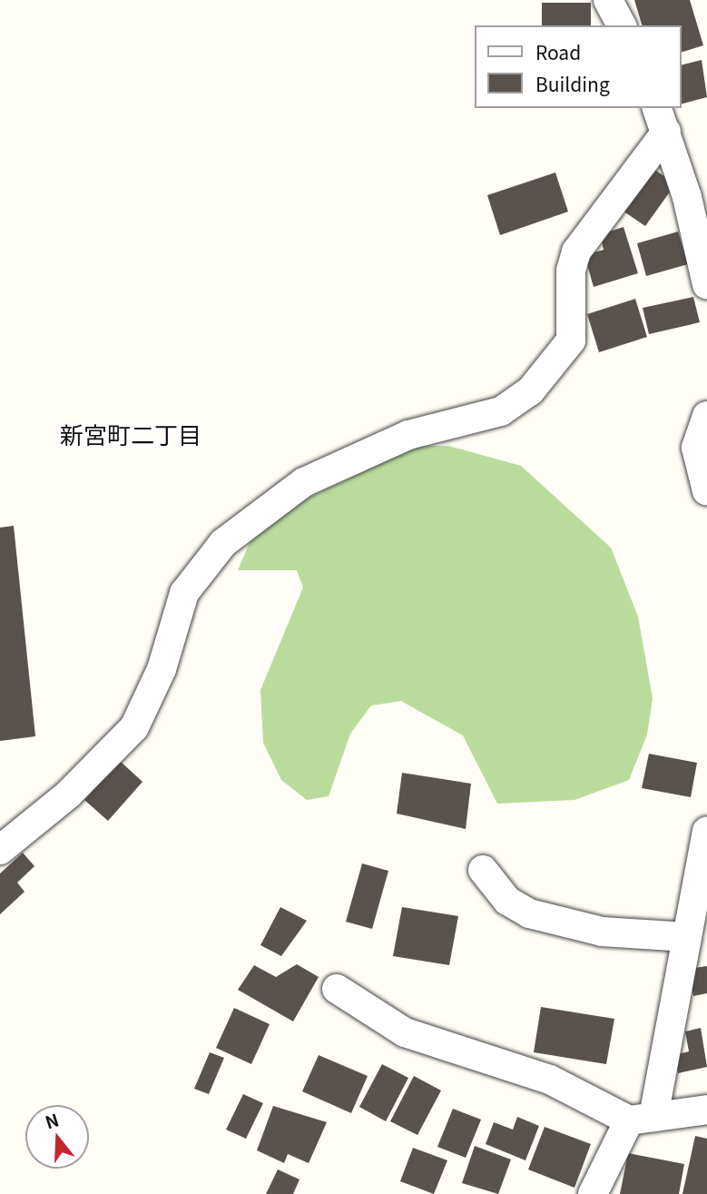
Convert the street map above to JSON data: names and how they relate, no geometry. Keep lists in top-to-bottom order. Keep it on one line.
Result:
{"districts":["新宮町二丁目"],"legend":["Road","Building"],"north":"top"}
